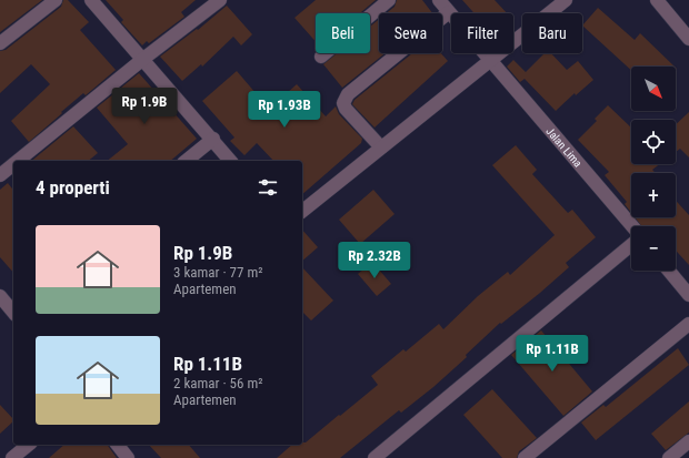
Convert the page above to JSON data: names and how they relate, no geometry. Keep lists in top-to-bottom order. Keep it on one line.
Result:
{"streets":{"street":["Jalan Lima"]},"north":"bottom right","page":{"chip":["Beli","Sewa","Filter","Baru"],"map_buttons":["+","−"],"price":["Rp 1.9B","Rp 1.93B","Rp 2.32B","Rp 1.11B"],"heading":"4 properti","list":[{"name":"Rp 1.9B","note":"3 kamar · 77 m² · Apartemen"},{"name":"Rp 1.11B","note":"2 kamar · 56 m² · Apartemen"}]}}
